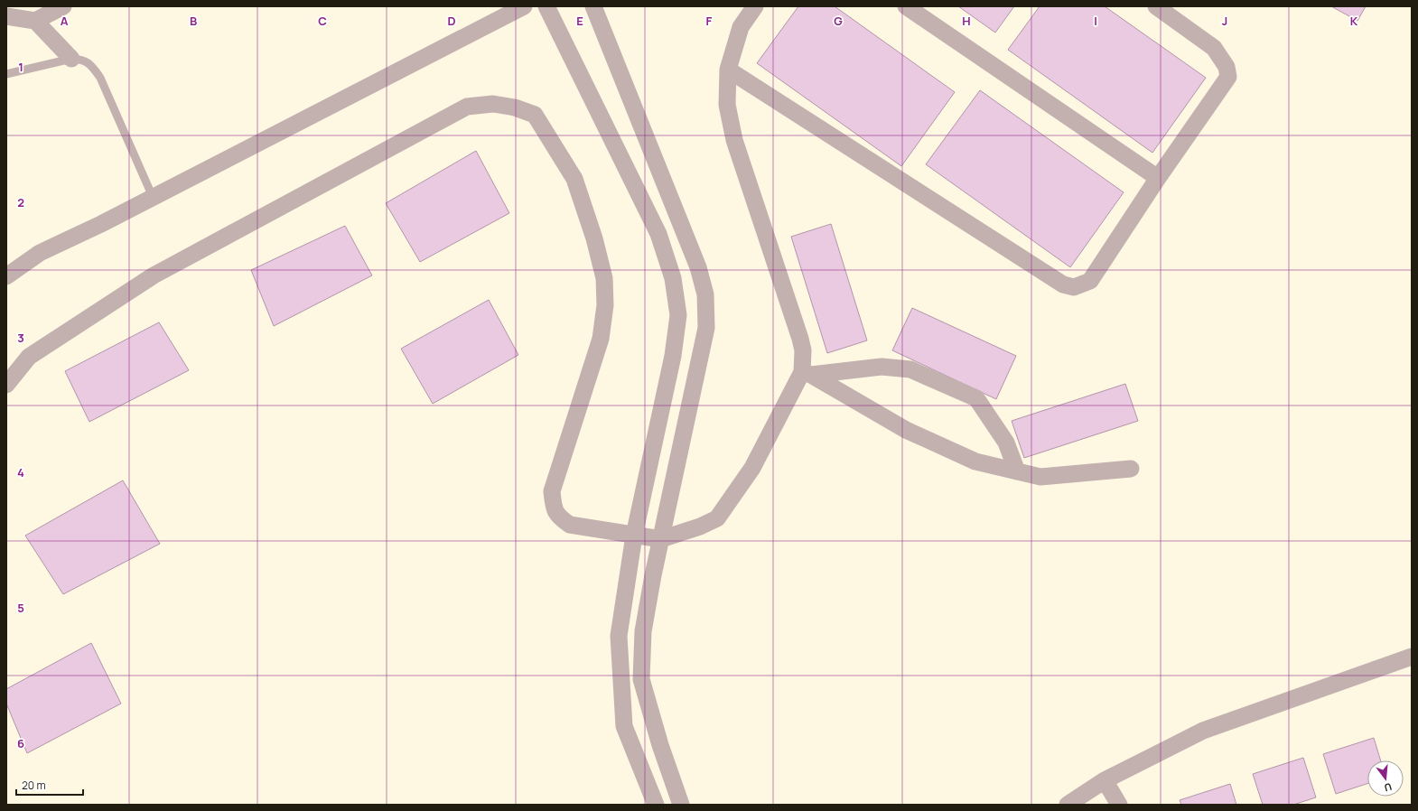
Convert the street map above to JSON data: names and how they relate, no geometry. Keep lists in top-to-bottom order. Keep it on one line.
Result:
{"scale_bar":"20 m","north":"bottom","grid":{"columns":["A","B","C","D","E","F","G","H","I","J","K"],"rows":["1","2","3","4","5","6"]}}
